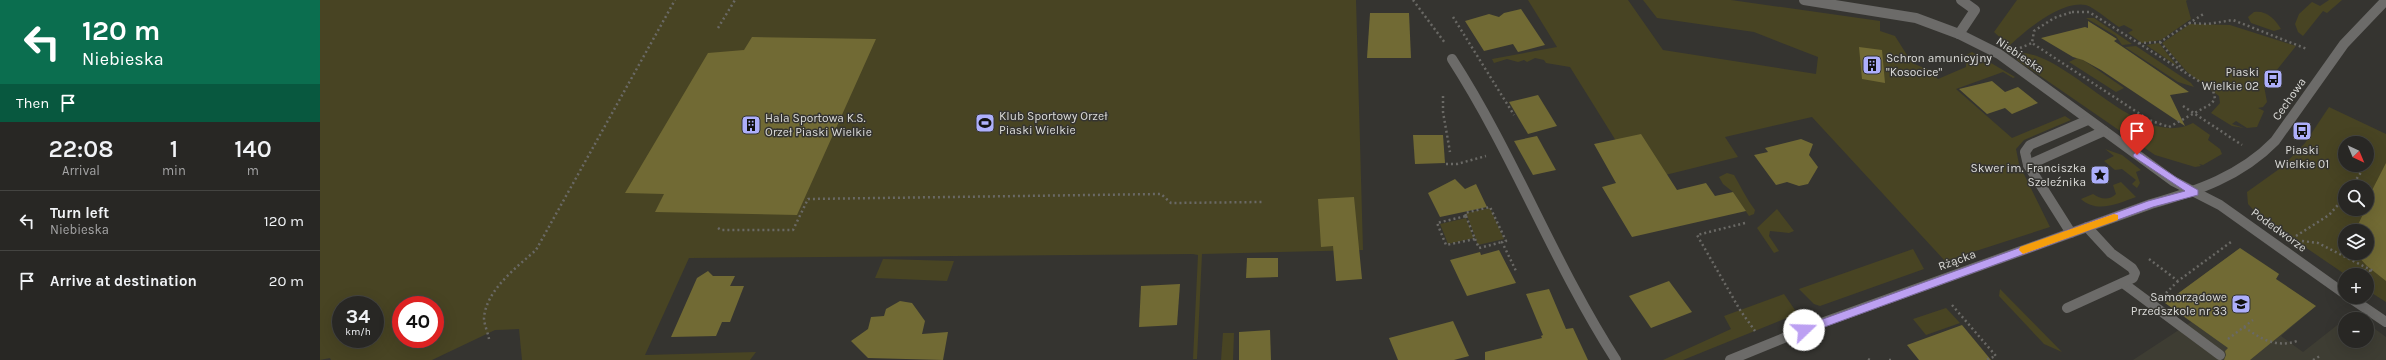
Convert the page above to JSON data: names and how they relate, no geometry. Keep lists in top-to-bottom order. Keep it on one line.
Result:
{"streets":{"street":["Niebieska","Cechowa","Podedworze","Rżącka"]},"crossings":[["Niebieska","Cechowa"],["Niebieska","Podedworze"],["Niebieska","Rżącka"],["Cechowa","Podedworze"],["Cechowa","Rżącka"],["Podedworze","Rżącka"]],"places":{"building":["Schron amunicyjny \"Kosocice\"","Hala Sportowa K.S. Orzeł Piaski Wielkie"],"bus stop":["Piaski Wielkie 02","Piaski Wielkie 01"],"sports":["Klub Sportowy Orzeł Piaski Wielkie"],"place":["Skwer im. Franciszka Szeleźnika"],"school or university":["Samorządowe Przedszkole nr 33"]},"north":"bottom right","page":{"turn":["120 m","Niebieska"],"then":"Then","eta":["22:08","Arrival","1","min","140","m"],"map_buttons":["+","−"],"list":[{"name":"Turn left","note":"Niebieska","value":"120 m"},{"name":"Arrive at destination","value":"20 m"}],"speed":"34 km/h","limit":"40"}}
